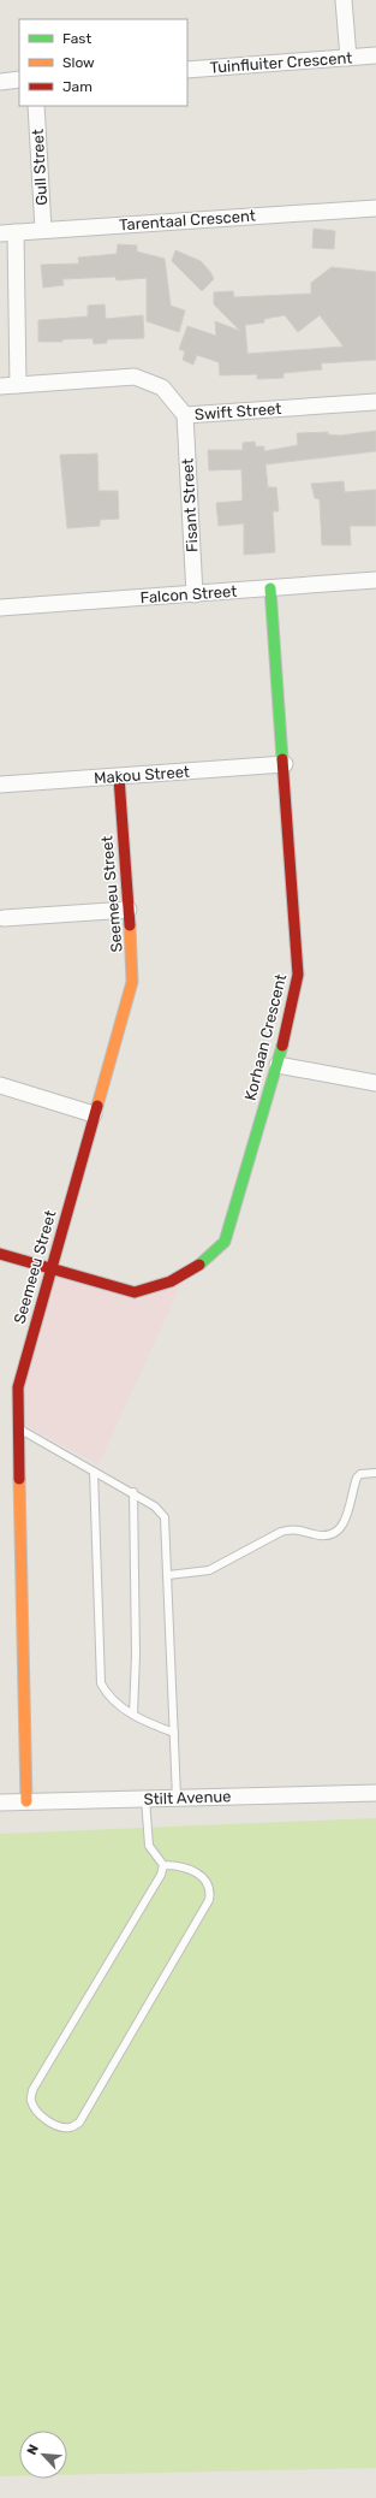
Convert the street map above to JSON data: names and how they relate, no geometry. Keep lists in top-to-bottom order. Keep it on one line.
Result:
{"streets":{"street":["Tuinfluiter Crescent","Gull Street","Tarentaal Crescent","Swift Street","Fisant Street","Falcon Street","Makou Street","Seemeeu Street","Korhaan Crescent","Stilt Avenue"]},"crossings":[["Gull Street","Tarentaal Crescent"],["Swift Street","Fisant Street"],["Fisant Street","Falcon Street"],["Falcon Street","Korhaan Crescent"],["Makou Street","Seemeeu Street"],["Makou Street","Korhaan Crescent"],["Seemeeu Street","Korhaan Crescent"],["Seemeeu Street","Stilt Avenue"]],"legend":["Fast","Slow","Jam"],"north":"top left"}
